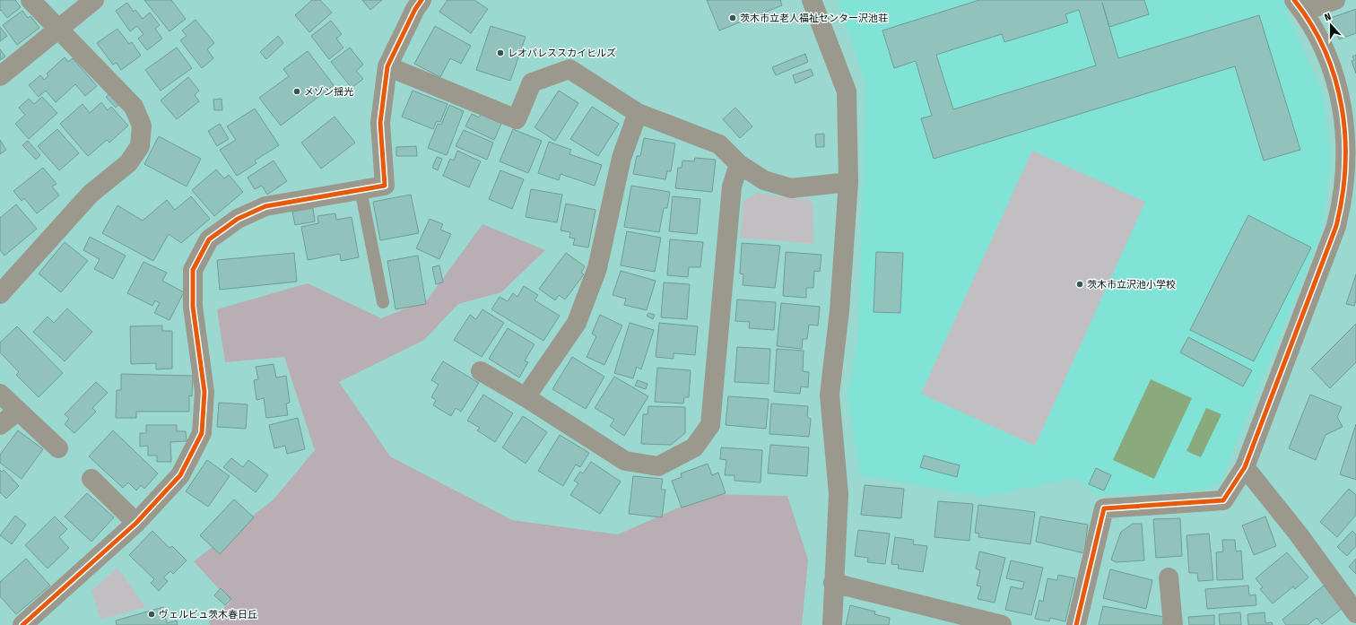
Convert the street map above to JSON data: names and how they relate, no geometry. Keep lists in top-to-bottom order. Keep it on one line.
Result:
{"places":["茨木市立老人福祉センター沢池荘","レオパレススカイヒルズ","メゾン揺光","茨木市立沢池小学校","ヴェルビュ茨木春日丘"],"north":"top"}
